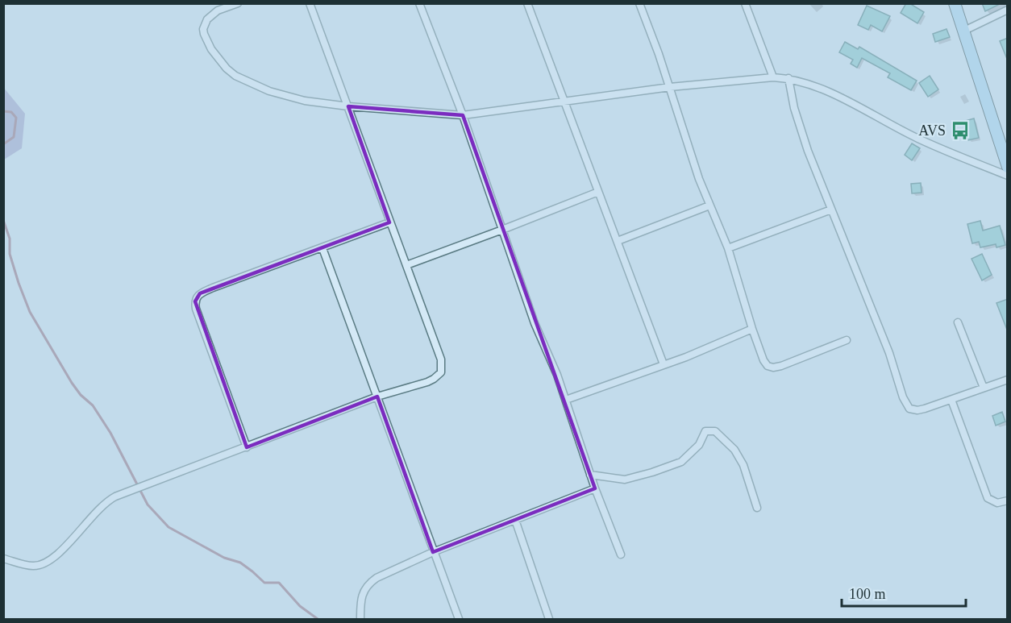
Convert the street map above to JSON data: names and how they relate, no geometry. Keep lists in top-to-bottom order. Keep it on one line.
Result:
{"places":{"bus stop":["AVS"]},"scale_bar":"100 m"}
